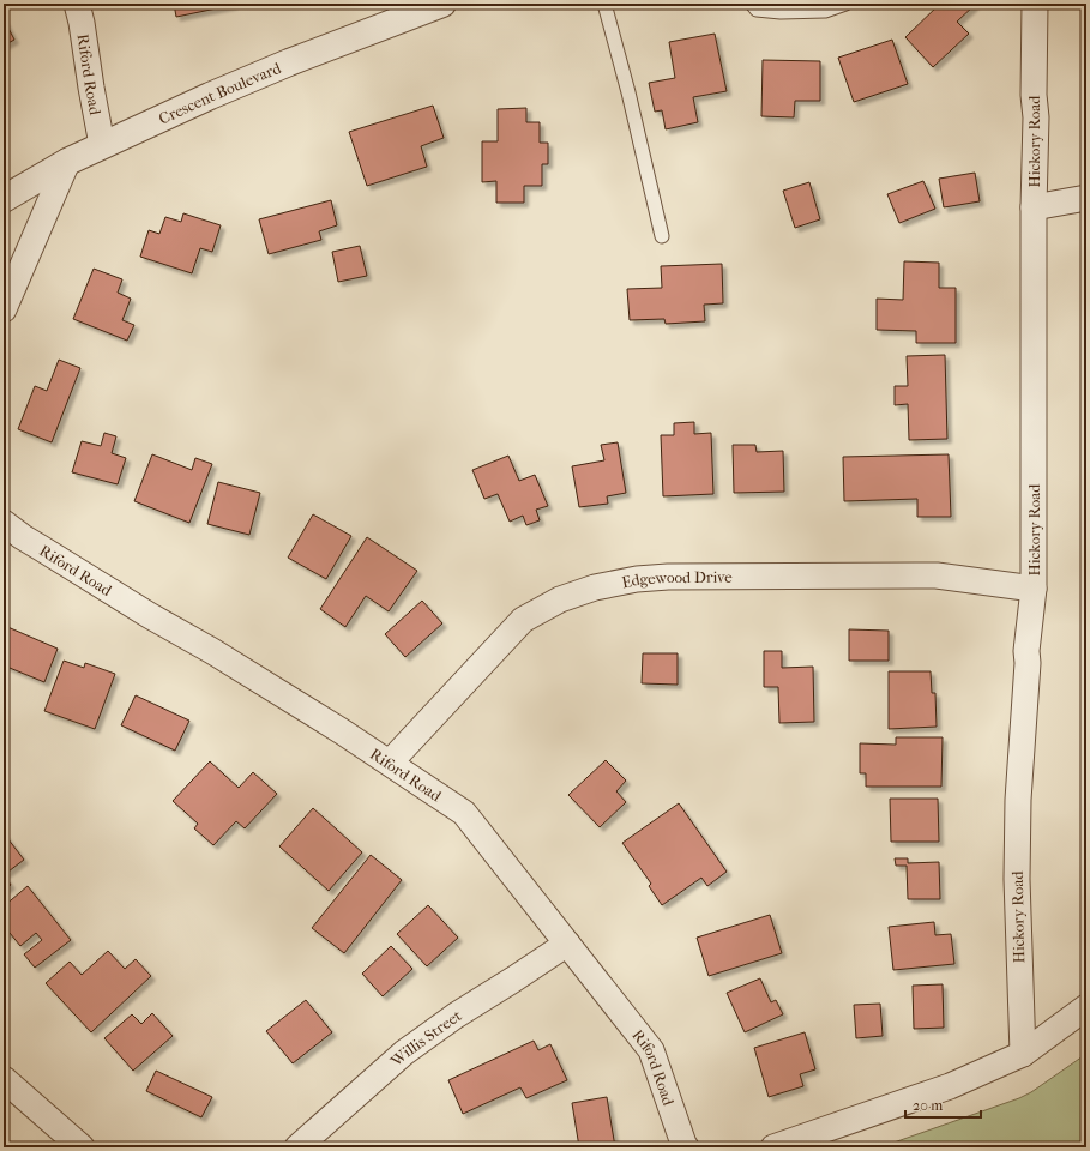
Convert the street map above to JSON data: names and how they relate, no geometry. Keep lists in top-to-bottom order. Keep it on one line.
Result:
{"streets":{"street":["Riford Road","Crescent Boulevard","Hickory Road","Edgewood Drive","Willis Street"]},"crossings":[["Riford Road","Crescent Boulevard"],["Riford Road","Edgewood Drive"],["Riford Road","Willis Street"],["Hickory Road","Edgewood Drive"]],"scale_bar":"20 m"}
